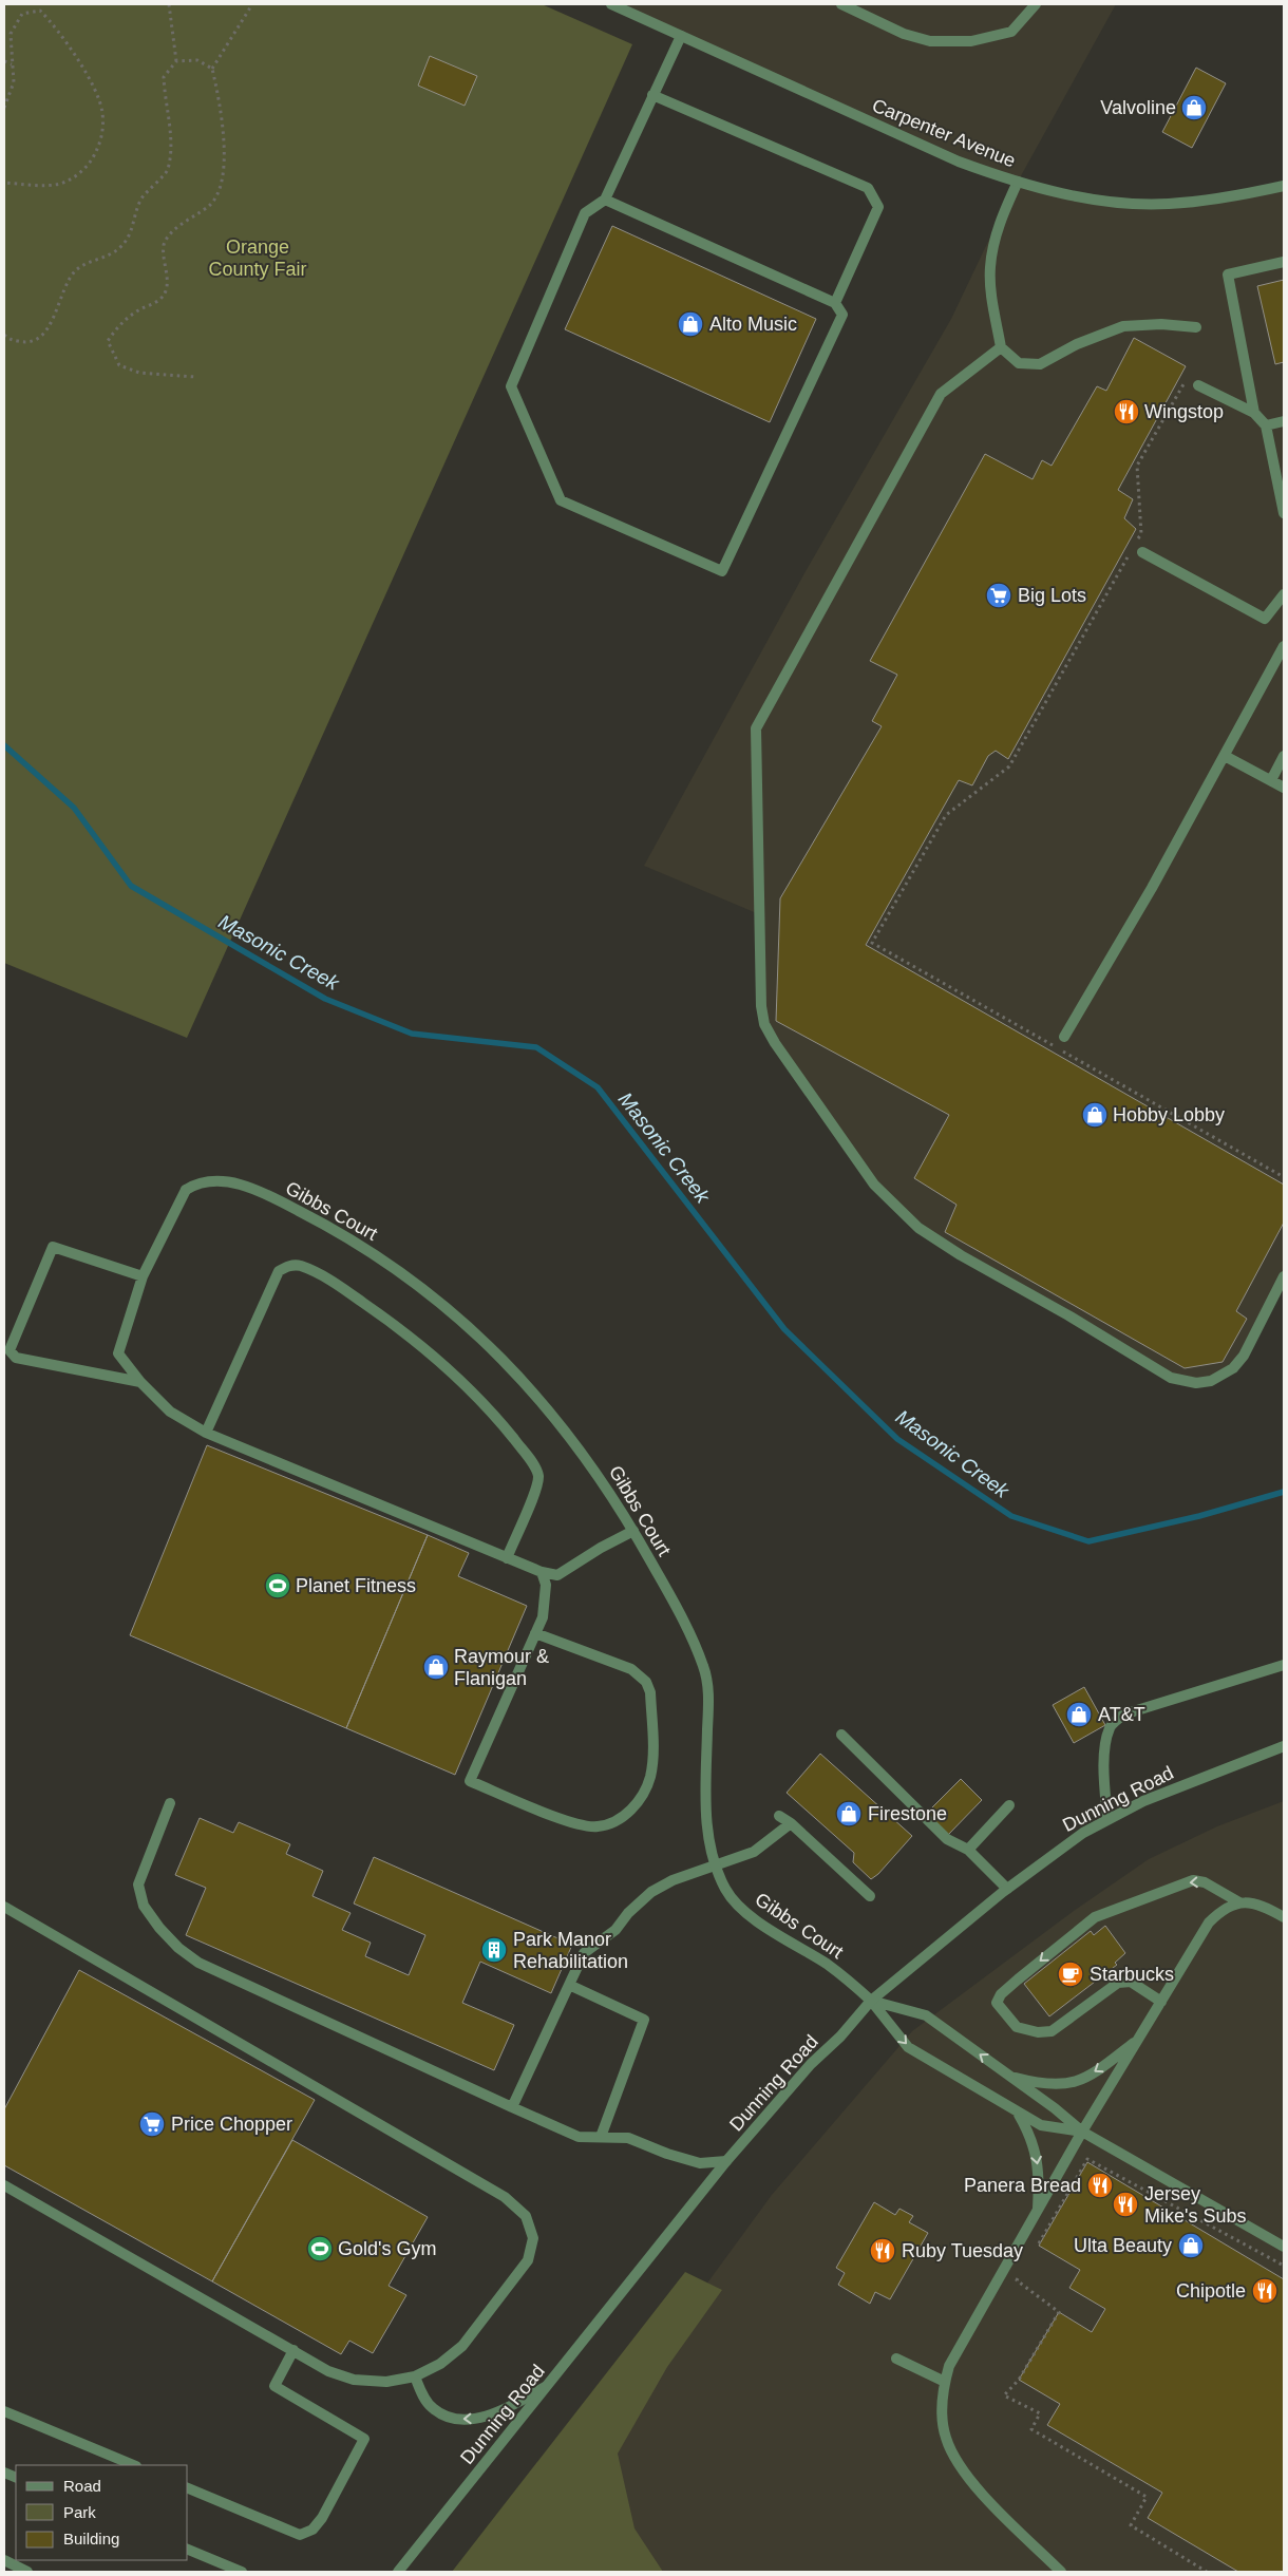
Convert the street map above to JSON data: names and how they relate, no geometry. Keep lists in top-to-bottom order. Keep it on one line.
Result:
{"streets":{"street":["Carpenter Avenue","Gibbs Court","Dunning Road"]},"crossings":[["Gibbs Court","Dunning Road"]],"water":["Masonic Creek"],"parks":["Orange County Fair"],"places":{"shop":["Valvoline","Alto Music","Hobby Lobby","Raymour & Flanigan","AT&T","Firestone","Ulta Beauty"],"restaurant":["Wingstop","Panera Bread","Jersey Mike's Subs","Ruby Tuesday","Chipotle"],"supermarket":["Big Lots","Price Chopper"],"sports":["Planet Fitness","Gold's Gym"],"building":["Park Manor Rehabilitation"],"cafe":["Starbucks"]},"legend":["Road","Park","Building"]}
